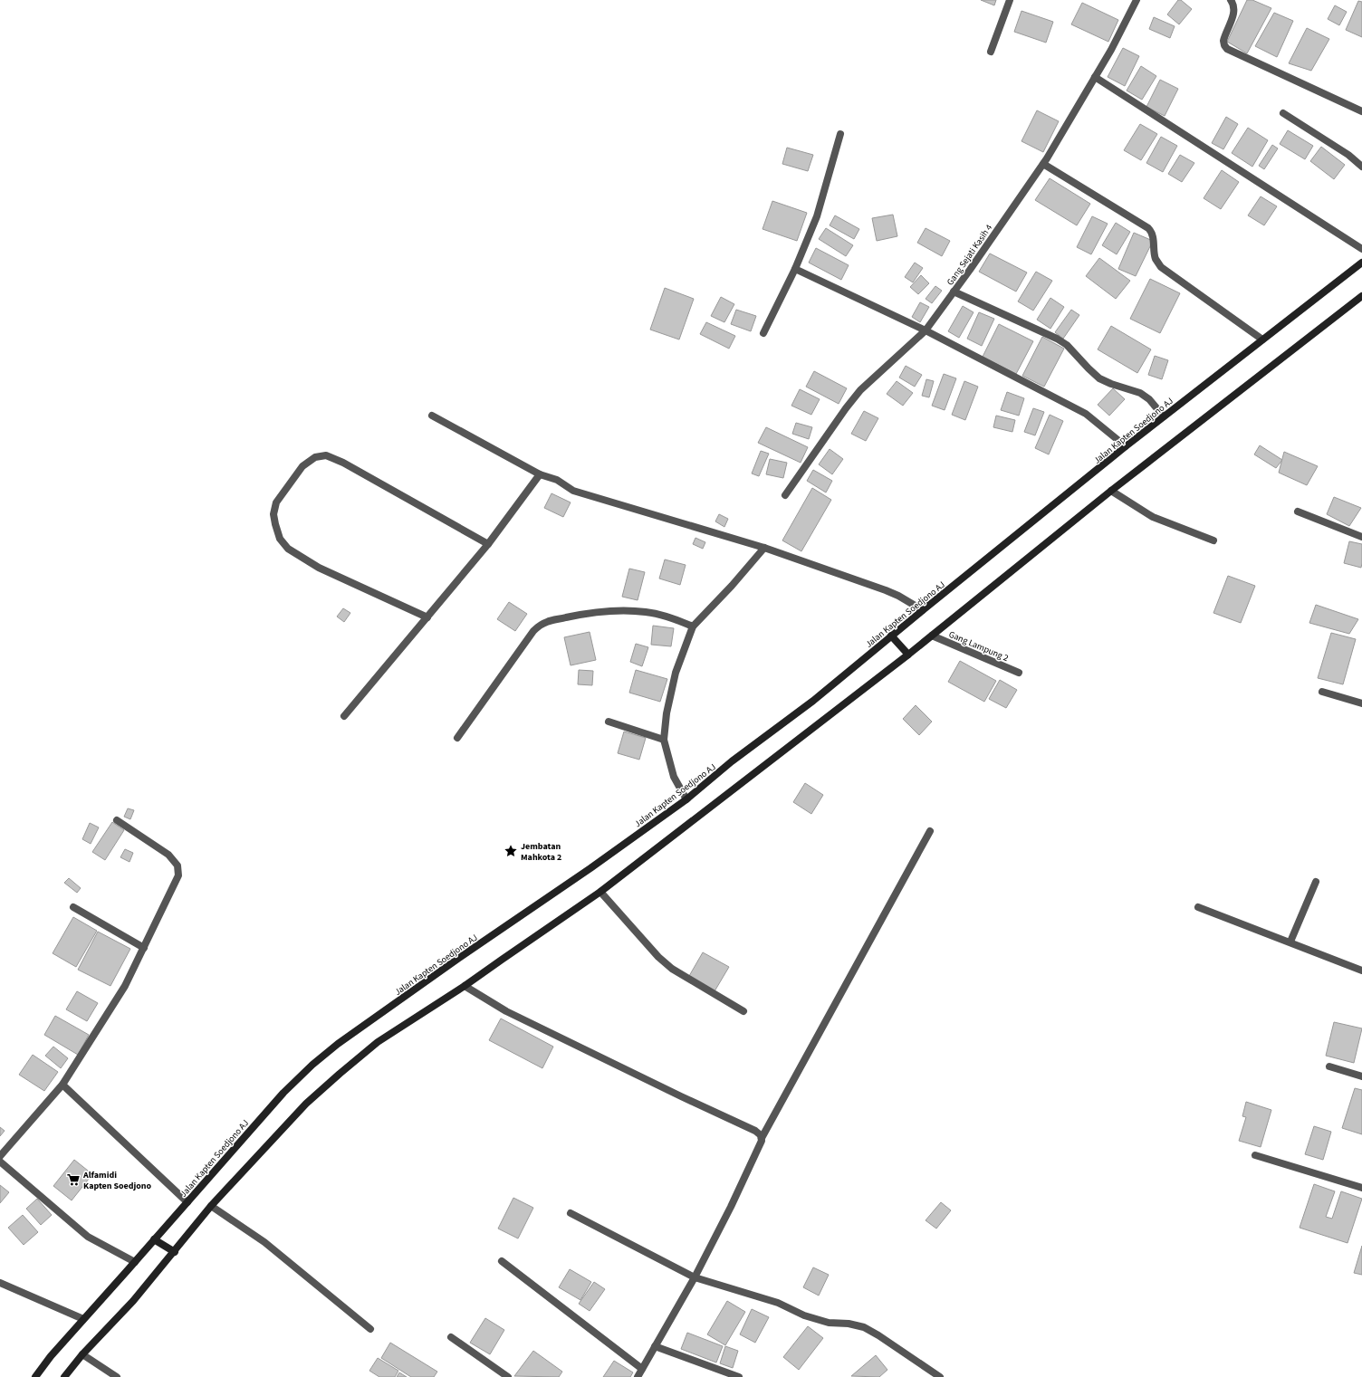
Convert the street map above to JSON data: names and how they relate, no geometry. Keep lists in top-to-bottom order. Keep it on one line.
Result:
{"streets":{"main road":["Jalan Kapten Soedjono AJ"],"street":["Gang Sejati Kasih 4","Gang Lampung 2"]},"places":{"place":["Jembatan Mahkota 2"],"supermarket":["Alfamidi Kapten Soedjono"]}}
